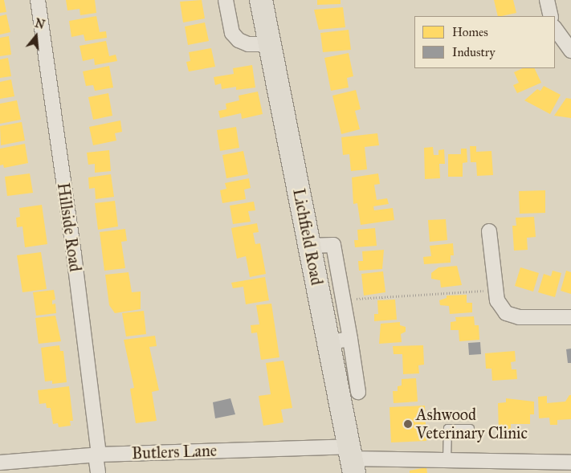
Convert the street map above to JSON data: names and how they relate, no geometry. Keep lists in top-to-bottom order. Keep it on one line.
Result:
{"streets":{"main road":["Lichfield Road"],"street":["Hillside Road","Butlers Lane"]},"crossings":[["Hillside Road","Butlers Lane"],["Lichfield Road","Butlers Lane"]],"places":["Ashwood Veterinary Clinic"],"legend":["Homes","Industry"],"north":"top"}
